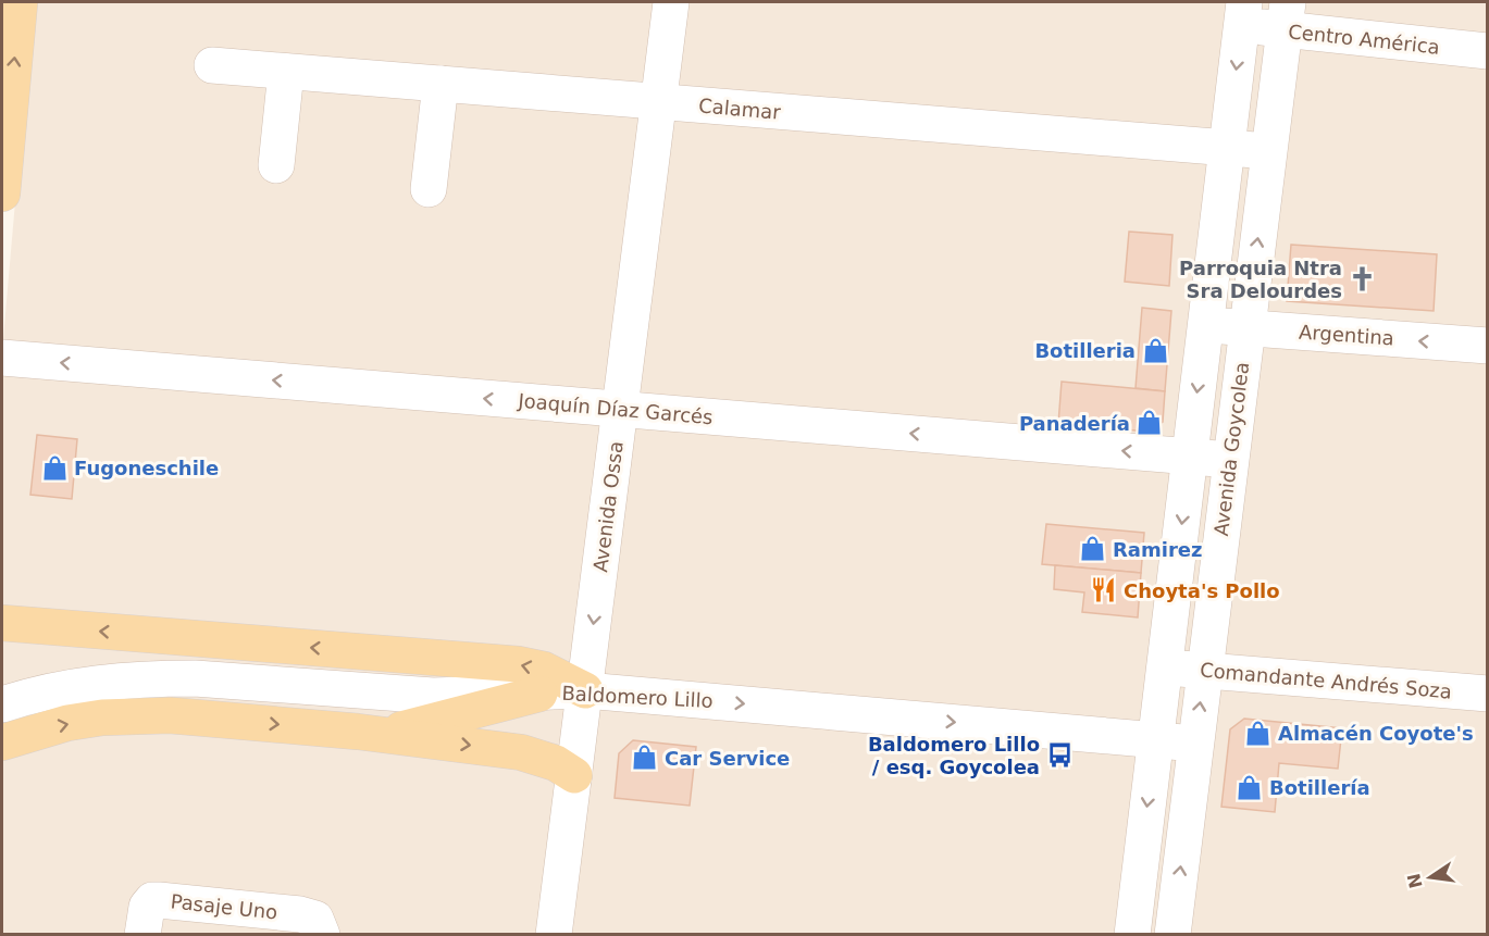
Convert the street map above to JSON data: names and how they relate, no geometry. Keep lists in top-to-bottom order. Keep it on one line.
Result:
{"streets":{"street":["Centro América","Calamar","Argentina","Joaquín Díaz Garcés","Avenida Goycolea","Avenida Ossa","Comandante Andrés Soza","Baldomero Lillo","Pasaje Uno"]},"crossings":[["Centro América","Avenida Goycolea"],["Calamar","Avenida Goycolea"],["Calamar","Avenida Ossa"],["Argentina","Avenida Goycolea"],["Joaquín Díaz Garcés","Avenida Goycolea"],["Joaquín Díaz Garcés","Avenida Ossa"],["Avenida Goycolea","Comandante Andrés Soza"],["Avenida Goycolea","Baldomero Lillo"],["Avenida Ossa","Baldomero Lillo"]],"one_way":["Argentina","Joaquín Díaz Garcés","Baldomero Lillo"],"places":{"church":["Parroquia Ntra Sra Delourdes"],"shop":["Botilleria","Panadería","Fugoneschile","Ramirez","Almacén Coyote's","Car Service","Botillería"],"restaurant":["Choyta's Pollo"],"bus stop":["Baldomero Lillo / esq. Goycolea"]},"north":"left"}
